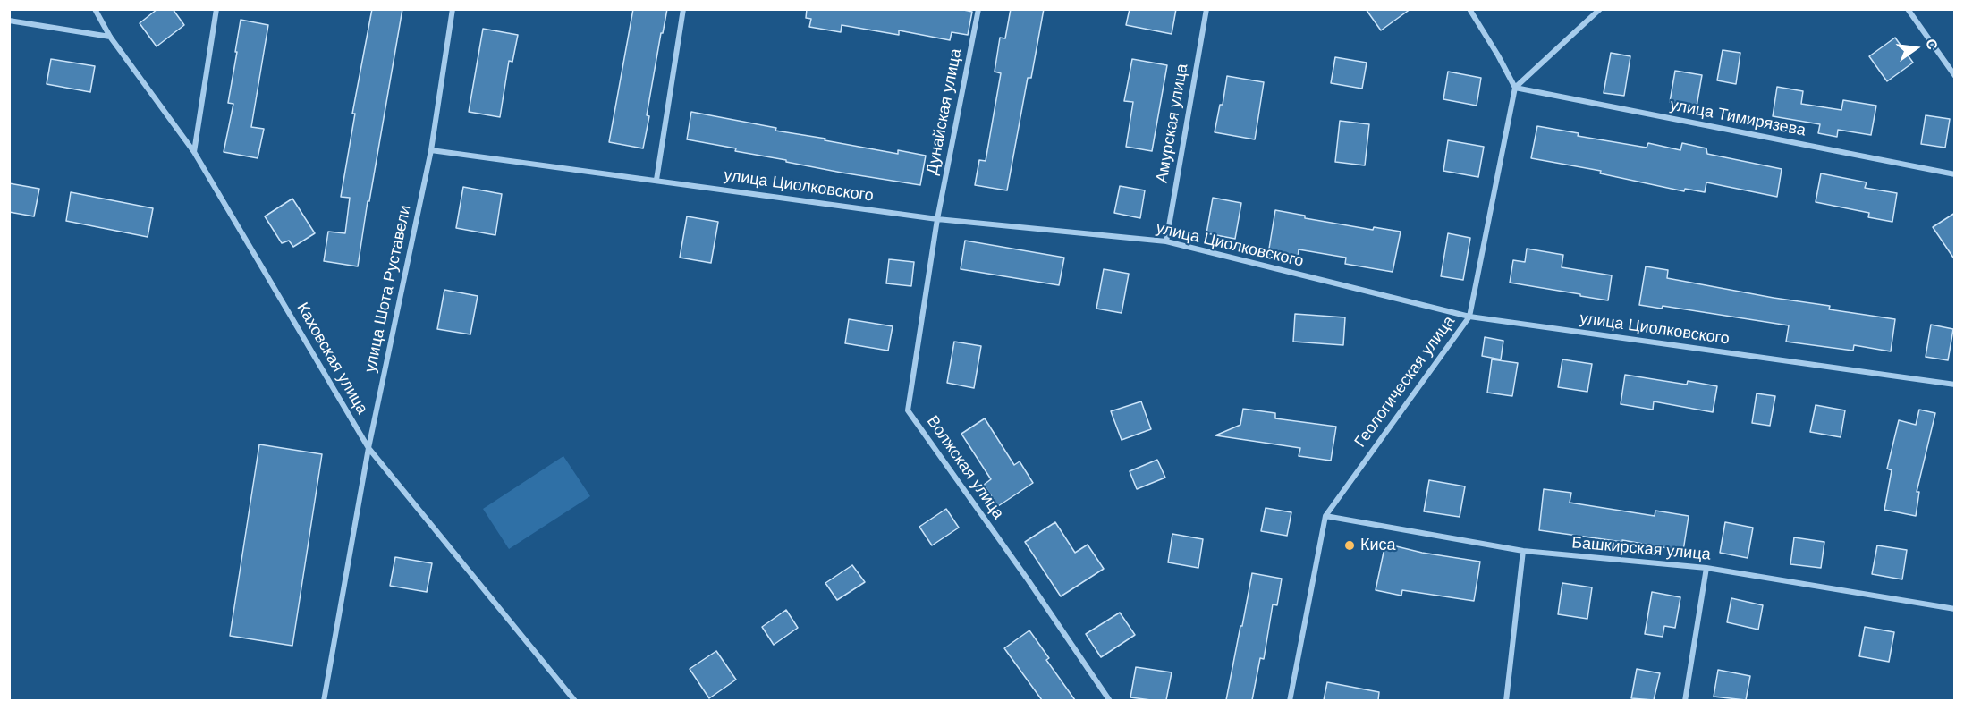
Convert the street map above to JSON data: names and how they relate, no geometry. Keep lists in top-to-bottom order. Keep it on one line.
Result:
{"streets":{"street":["Дунайская улица","улица Тимирязева","Амурская улица","улица Циолковского","улица Шота Руставели","Каховская улица","Геологическая улица","Волжская улица","Башкирская улица"]},"crossings":[["Дунайская улица","улица Циолковского"],["Дунайская улица","Волжская улица"],["улица Тимирязева","Геологическая улица"],["Амурская улица","улица Циолковского"],["улица Циолковского","улица Шота Руставели"],["улица Циолковского","Геологическая улица"],["улица Циолковского","Волжская улица"],["улица Шота Руставели","Каховская улица"],["Геологическая улица","Башкирская улица"]],"places":["Киса"],"north":"right"}
